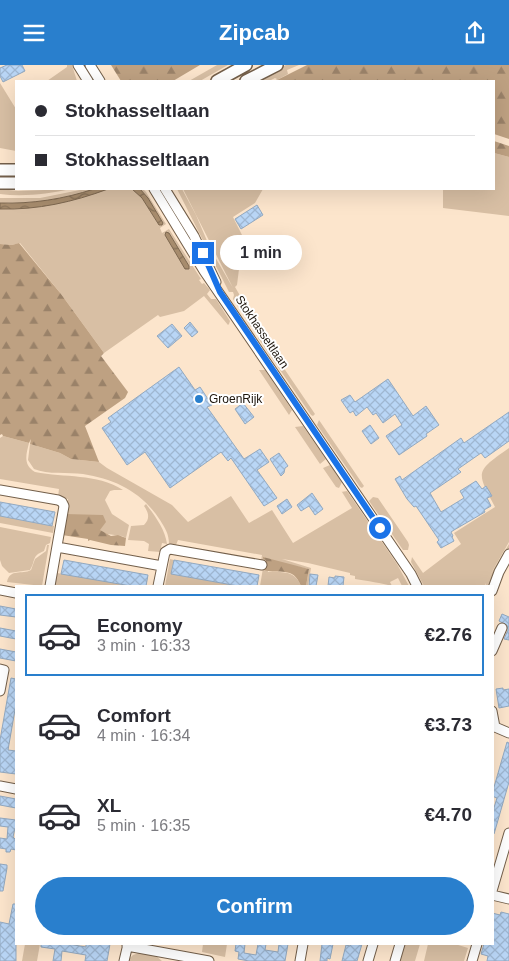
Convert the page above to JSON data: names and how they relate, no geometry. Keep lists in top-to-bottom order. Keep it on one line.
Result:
{"streets":{"street":["Stokhasseltlaan"]},"places":["GroenRijk"],"page":{"header":"Zipcab","banner":["Stokhasseltlaan","Stokhasseltlaan"],"bubble":"1 min","list":[{"name":"Economy","note":"3 min · 16:33","value":"€2.76"},{"name":"Comfort","note":"4 min · 16:34","value":"€3.73"},{"name":"XL","note":"5 min · 16:35","value":"€4.70"}],"buttons":"Confirm"}}
